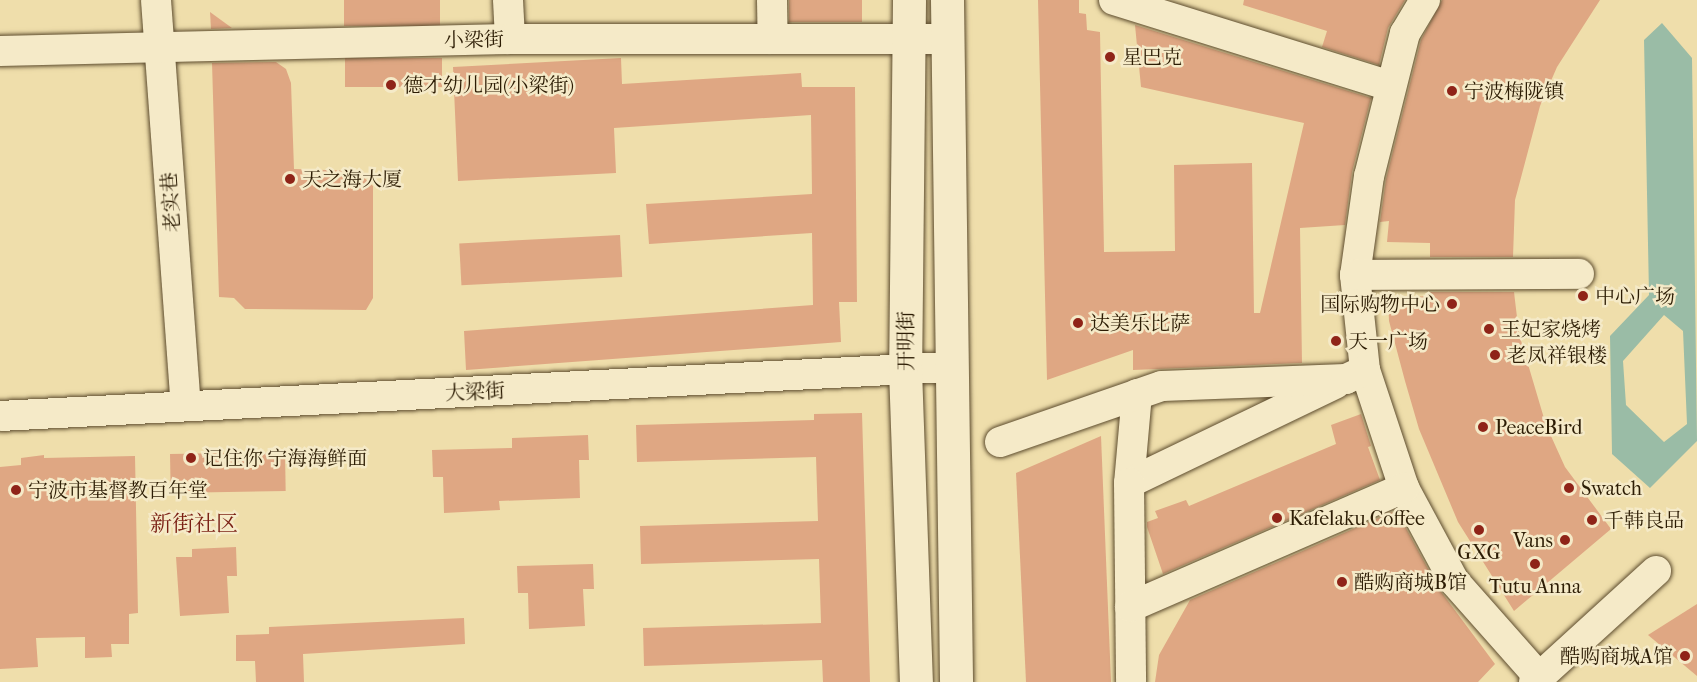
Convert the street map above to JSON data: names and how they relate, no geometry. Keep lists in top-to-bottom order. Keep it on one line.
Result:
{"streets":{"street":["小梁街","老实巷","开明街","大梁街"]},"crossings":[["小梁街","老实巷"],["小梁街","开明街"],["老实巷","大梁街"],["开明街","大梁街"]],"districts":["新街社区"],"places":["星巴克","德才幼儿园(小梁街)","宁波梅陇镇","天之海大厦","中心广场","国际购物中心","达美乐比萨","王妃家烧烤","天一广场","老凤祥银楼","PeaceBird","记住你 宁海海鲜面","Swatch","宁波市基督教百年堂","Kafelaku Coffee","千韩良品","GXG","Vans","Tutu Anna","酷购商城B馆","酷购商城A馆"]}
